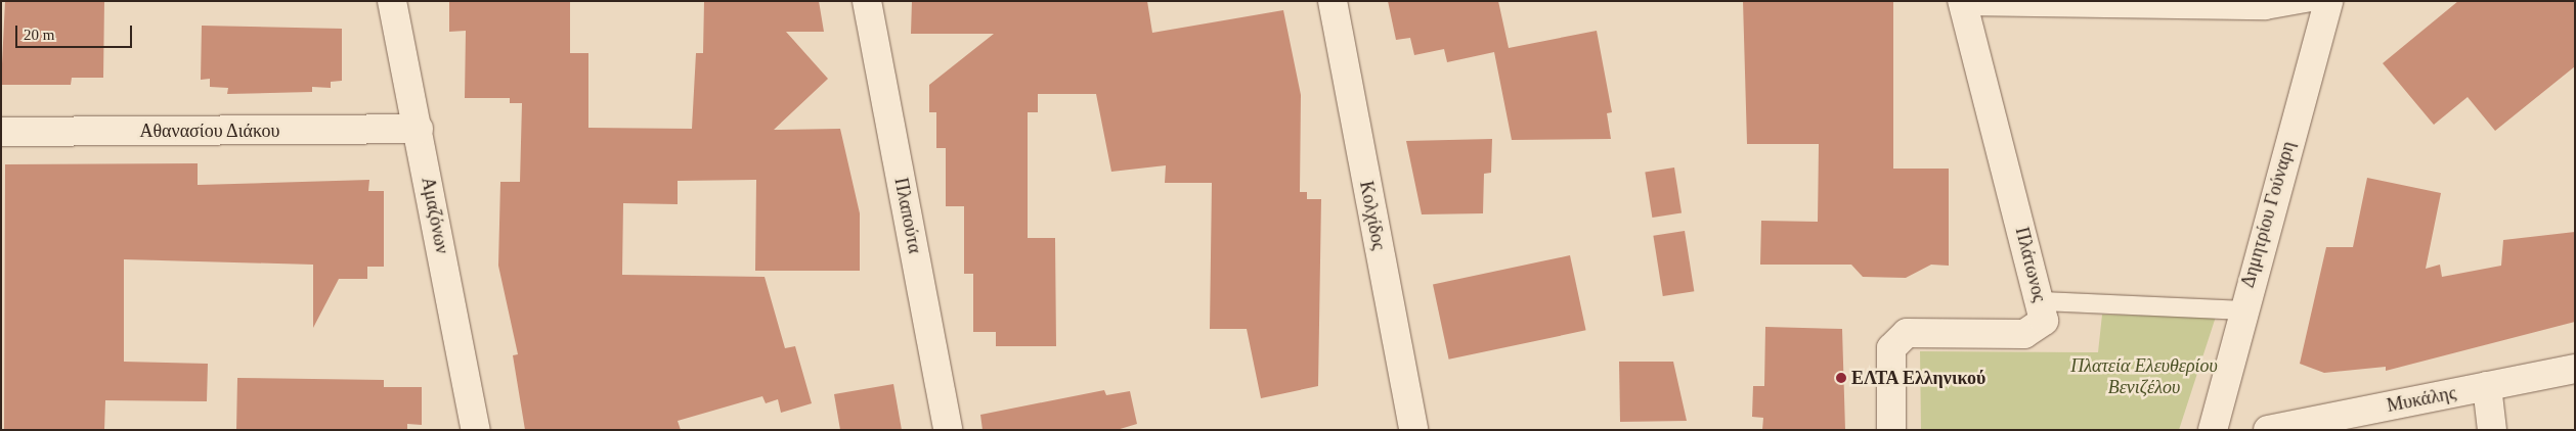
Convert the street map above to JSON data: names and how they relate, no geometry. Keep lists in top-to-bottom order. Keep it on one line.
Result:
{"streets":{"street":["Αθανασίου Διάκου","Δημητρίου Γούναρη","Αμαζόνων","Πλαπούτα","Κολχίδος","Πλάτωνος","Μυκάλης"]},"crossings":[["Αθανασίου Διάκου","Αμαζόνων"]],"parks":["Πλατεία Ελευθερίου Βενιζέλου"],"places":["ΕΛΤΑ Ελληνικού"],"scale_bar":"20 m"}
